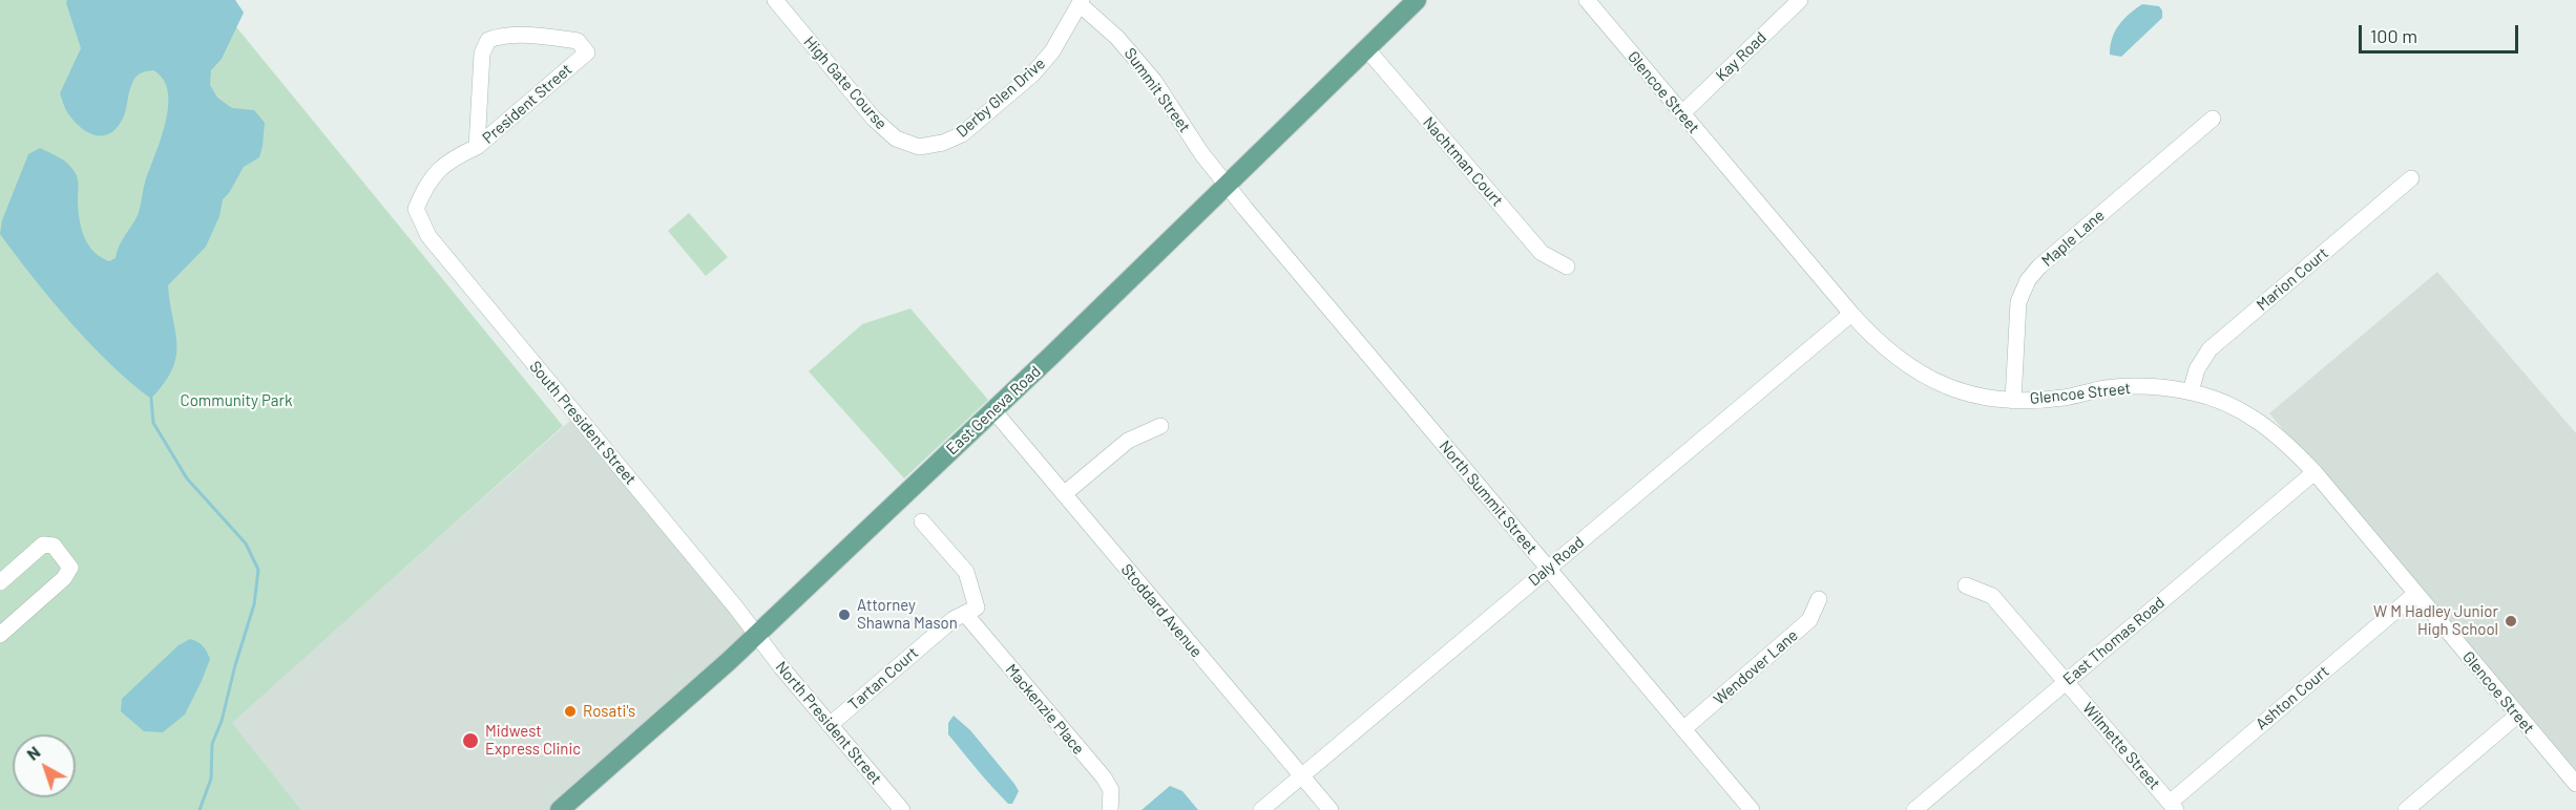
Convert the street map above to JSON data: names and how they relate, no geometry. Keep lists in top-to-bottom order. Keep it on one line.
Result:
{"streets":{"main road":["East Geneva Road"],"street":["Kay Road","High Gate Course","Summit Street","Glencoe Street","Derby Glen Drive","President Street","Nachtman Court","Maple Lane","Marion Court","South President Street","North Summit Street","Daly Road","Stoddard Avenue","East Thomas Road","Wendover Lane","Tartan Court","Ashton Court","Mackenzie Place","North President Street","Wilmette Street"]},"crossings":[["Kay Road","Glencoe Street"],["High Gate Course","Derby Glen Drive"],["Summit Street","Derby Glen Drive"],["Summit Street","East Geneva Road"],["Summit Street","North Summit Street"],["Glencoe Street","Maple Lane"],["Glencoe Street","Marion Court"],["Glencoe Street","Daly Road"],["Glencoe Street","East Thomas Road"],["Glencoe Street","Ashton Court"],["President Street","South President Street"],["Nachtman Court","East Geneva Road"],["East Geneva Road","South President Street"],["East Geneva Road","North Summit Street"],["East Geneva Road","Stoddard Avenue"],["East Geneva Road","North President Street"],["South President Street","North President Street"],["North Summit Street","Daly Road"],["North Summit Street","Wendover Lane"],["Daly Road","Stoddard Avenue"],["East Thomas Road","Wilmette Street"],["Tartan Court","Mackenzie Place"],["Tartan Court","North President Street"],["Ashton Court","Wilmette Street"]],"parks":["Community Park"],"places":["Attorney Shawna Mason","W M Hadley Junior High School","Rosati's","Midwest Express Clinic"],"scale_bar":"100 m","north":"top left"}
